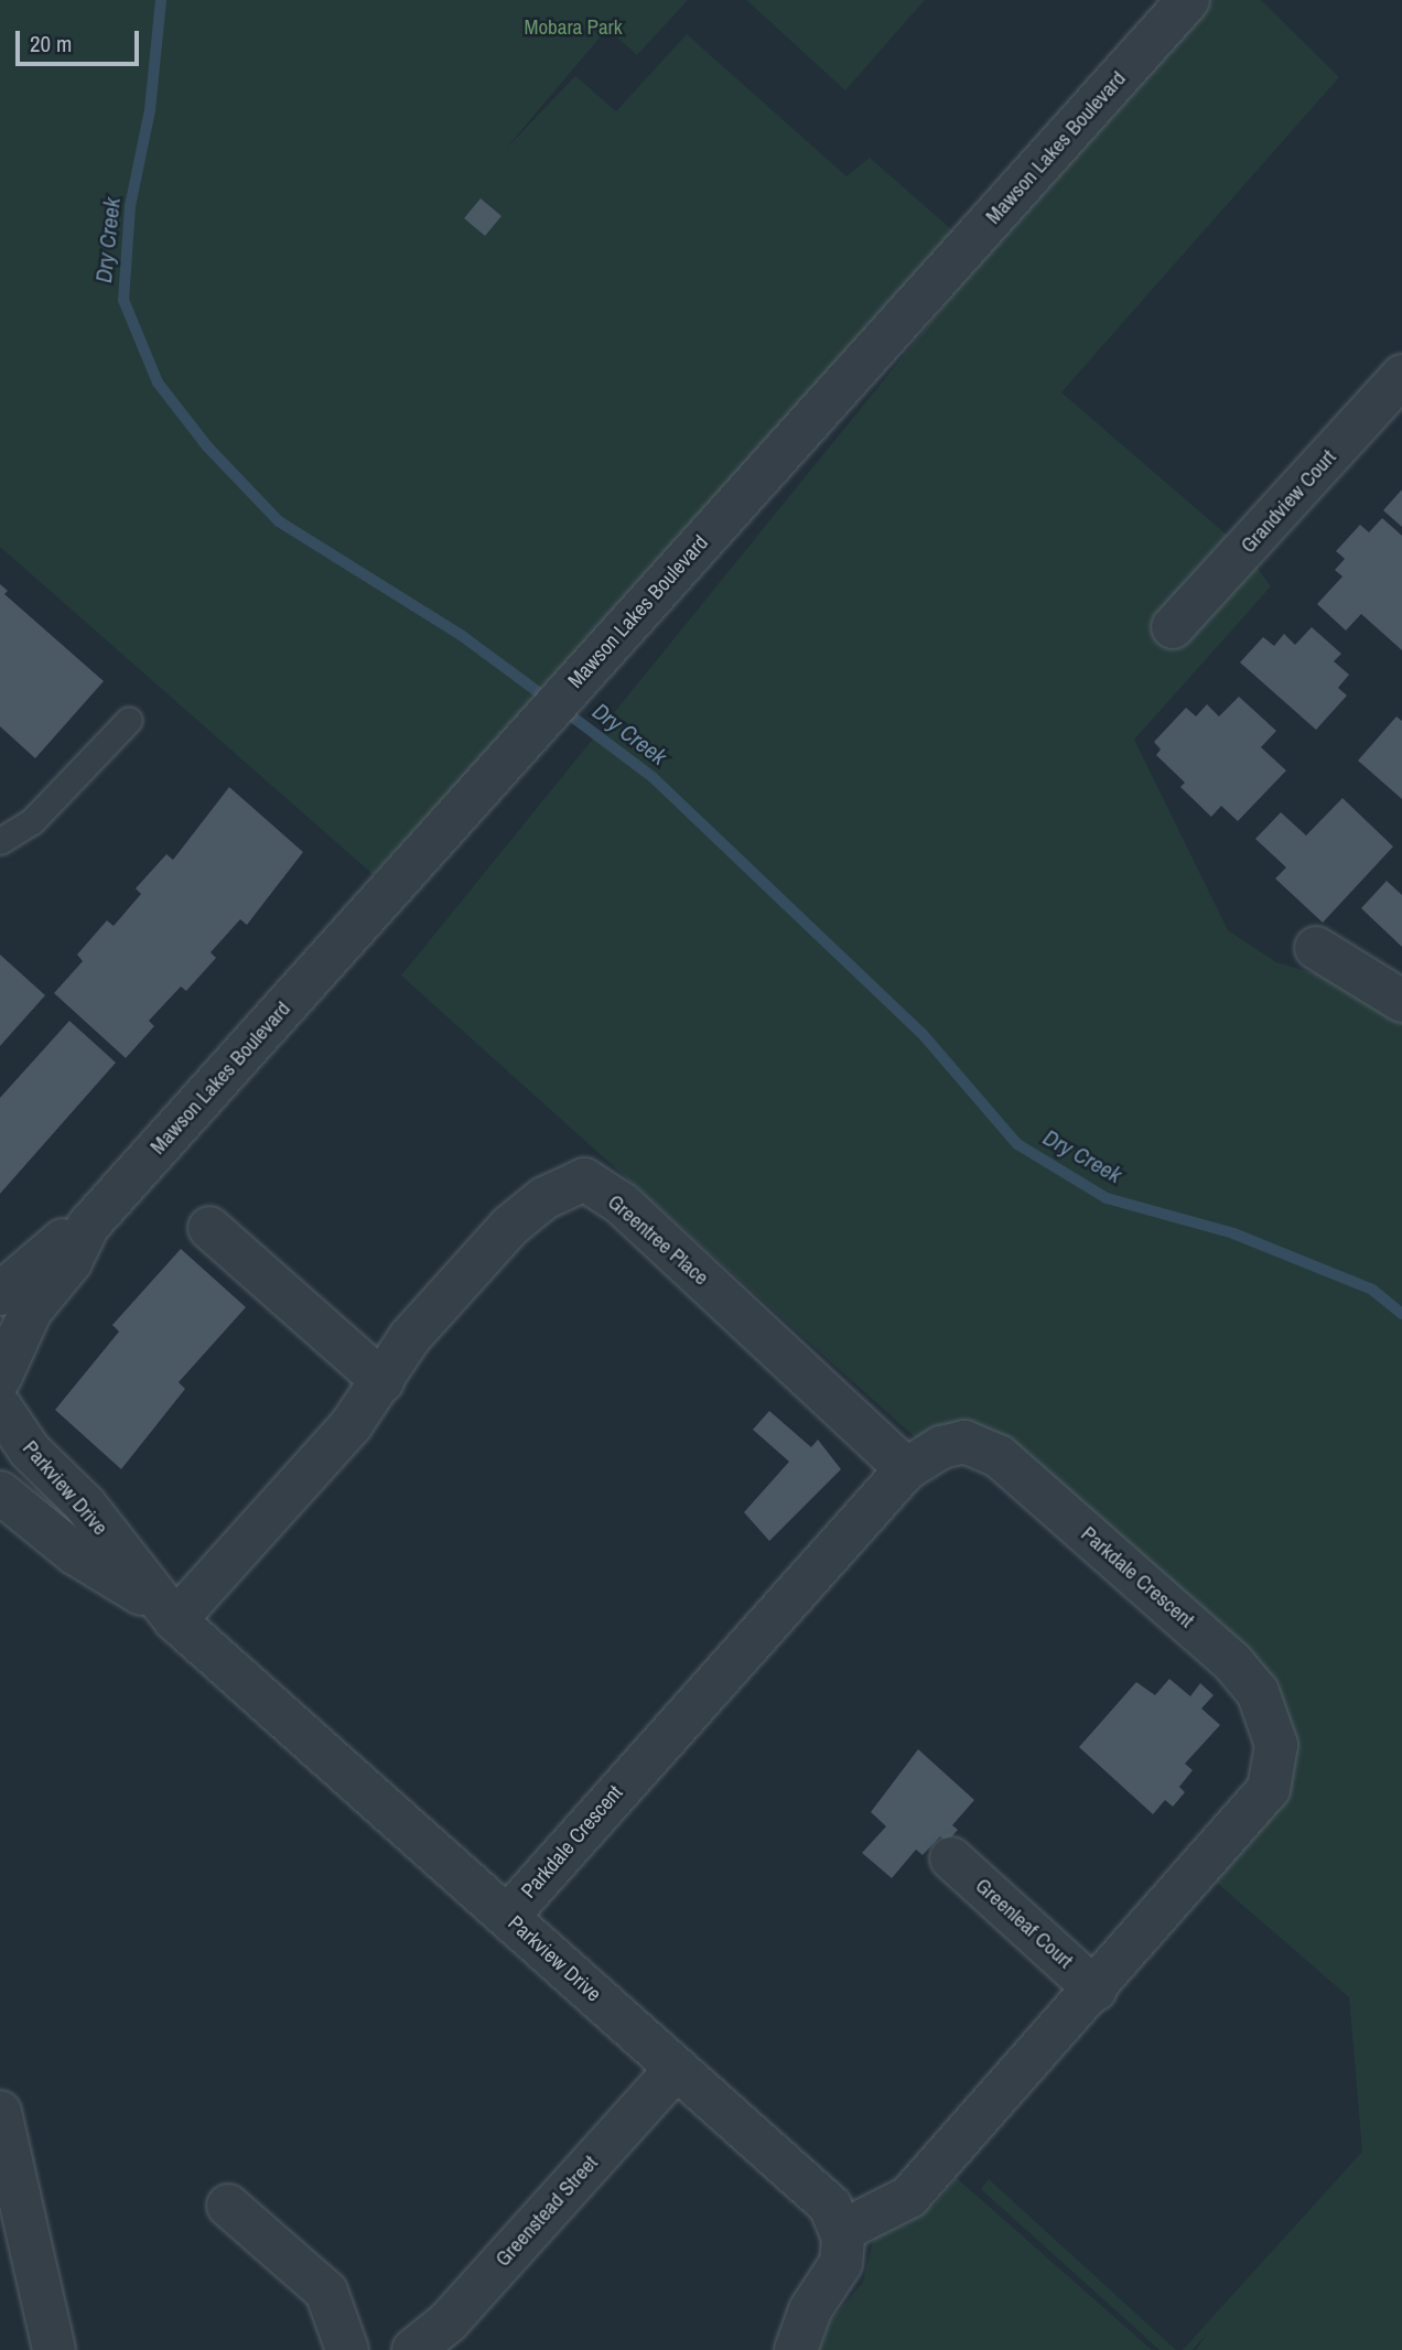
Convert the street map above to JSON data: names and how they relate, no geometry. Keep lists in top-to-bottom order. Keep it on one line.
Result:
{"streets":{"street":["Mawson Lakes Boulevard","Grandview Court","Greentree Place","Parkview Drive","Parkdale Crescent","Greenleaf Court","Greenstead Street"]},"crossings":[["Greentree Place","Parkview Drive"],["Greentree Place","Parkdale Crescent"],["Parkview Drive","Parkdale Crescent"],["Parkview Drive","Greenstead Street"],["Parkdale Crescent","Greenleaf Court"]],"water":["Dry Creek"],"parks":["Mobara Park"],"scale_bar":"20 m"}
